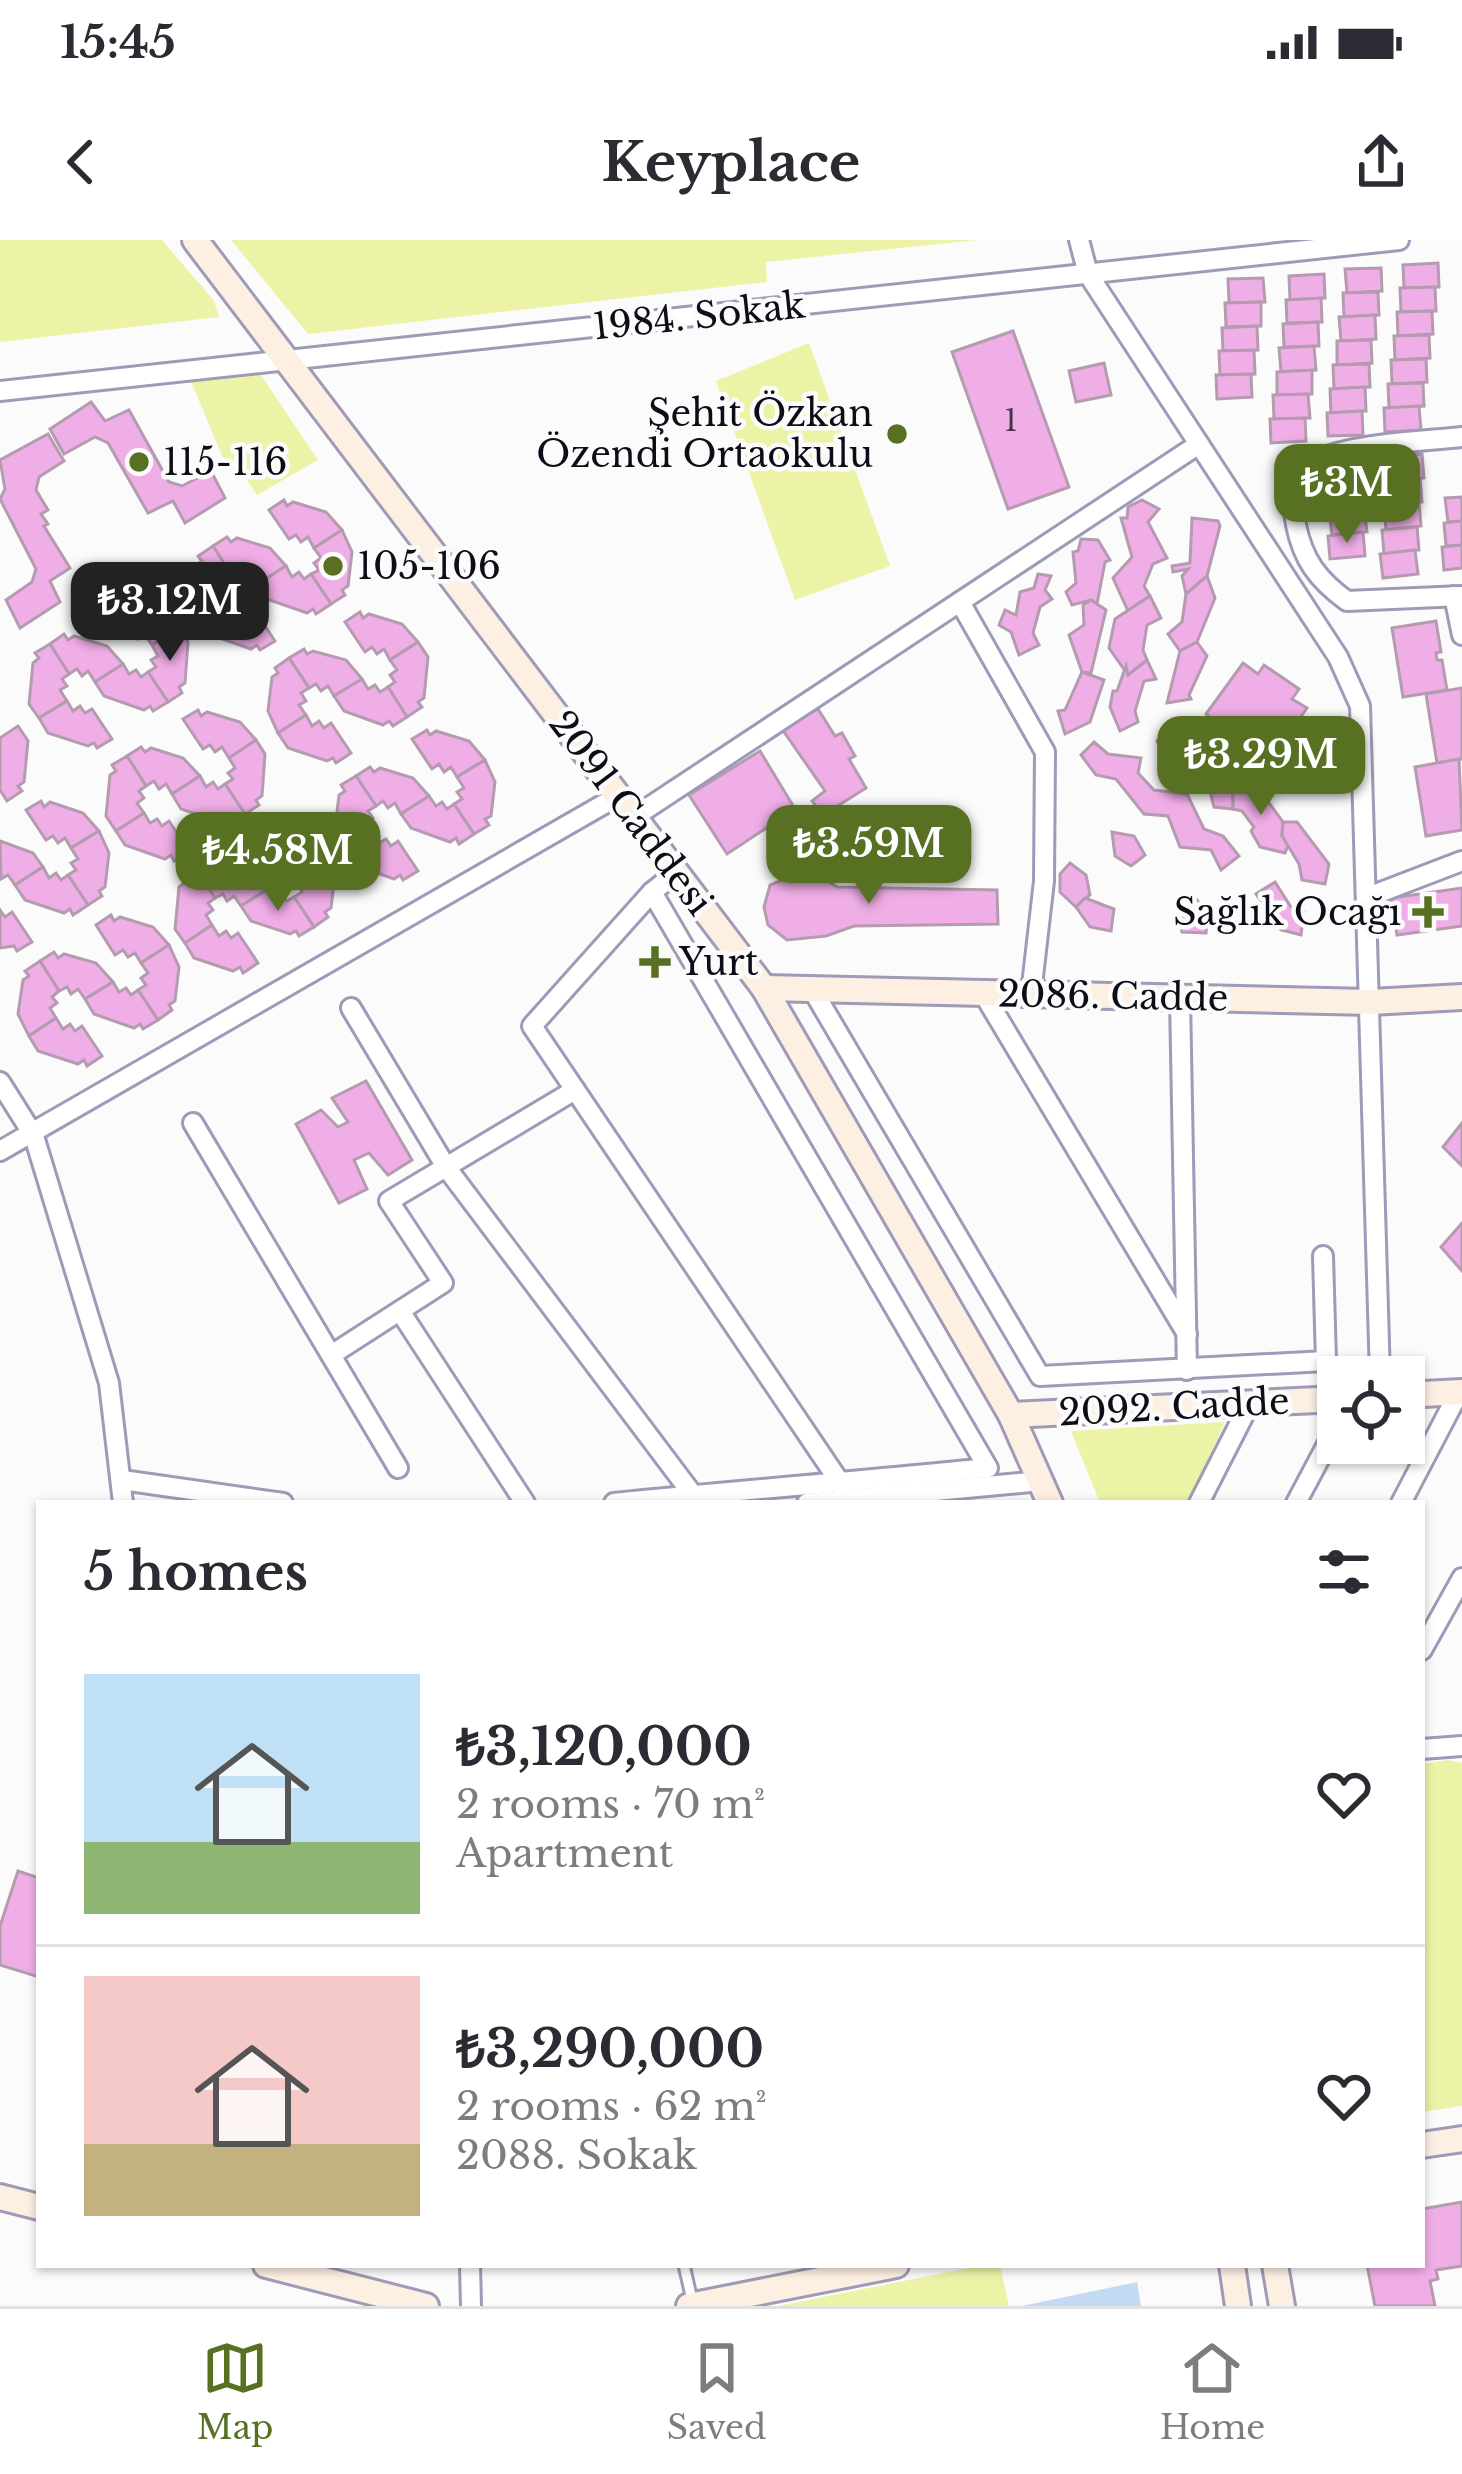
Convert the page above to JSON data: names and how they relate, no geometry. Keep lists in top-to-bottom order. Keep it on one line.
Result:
{"streets":{"street":["1984. Sokak","2091 Caddesi","2086. Cadde","2092. Cadde"]},"crossings":[["1984. Sokak","2091 Caddesi"],["2091 Caddesi","2086. Cadde"],["2091 Caddesi","2092. Cadde"]],"places":{"other":["Şehit Özkan Özendi Ortaokulu","115-116","105-106"],"health":["Sağlık Ocağı","Yurt"]},"house_numbers":["1"],"page":{"status":"15:45","header":"Keyplace","price":["₺3M","₺3.12M","₺3.29M","₺3.59M","₺4.58M"],"heading":"5 homes","list":[{"name":"₺3,120,000","note":"2 rooms · 70 m² · Apartment"},{"name":"₺3,290,000","note":"2 rooms · 62 m² · 2088. Sokak"}],"tabs":["Map","Saved","Home"]}}
